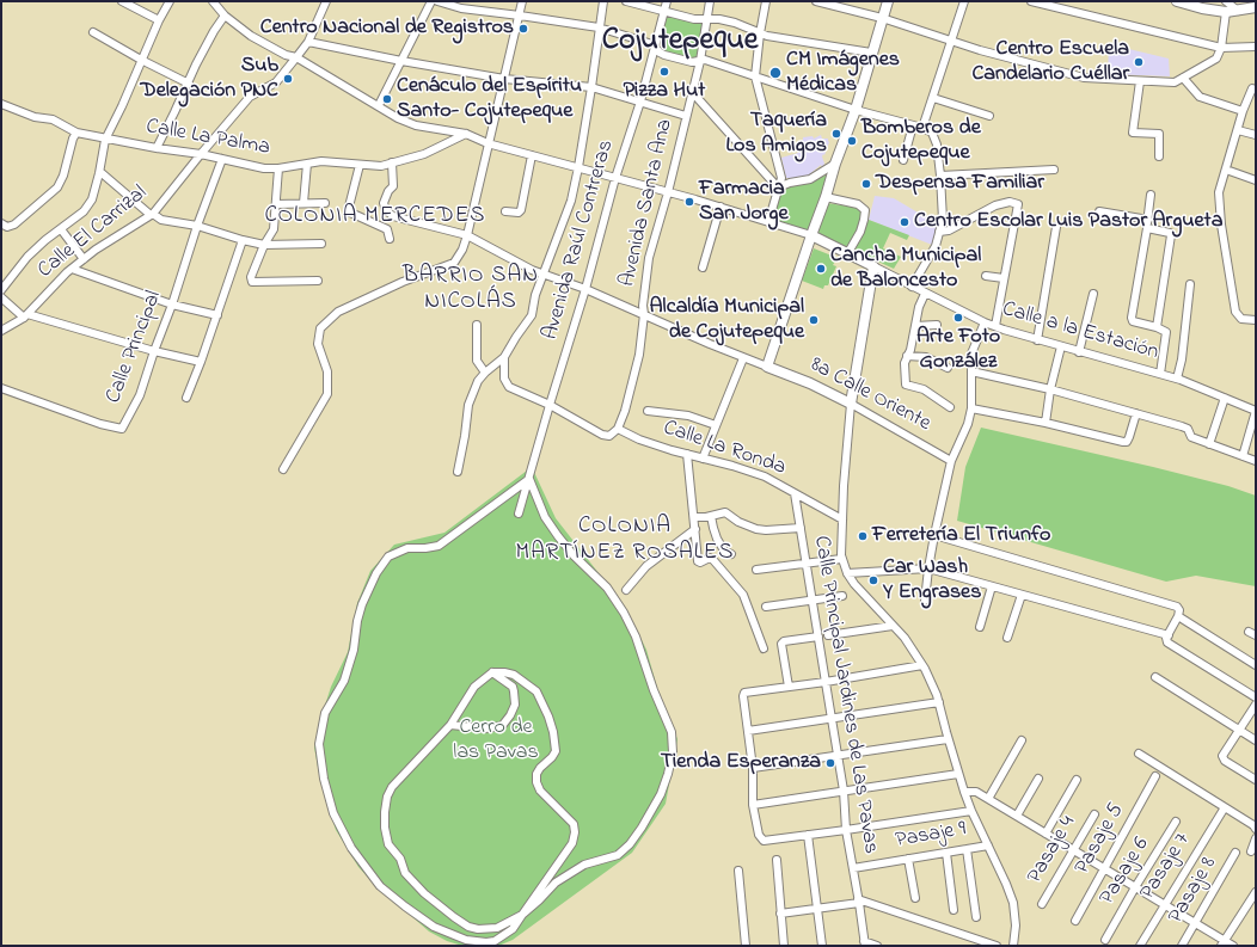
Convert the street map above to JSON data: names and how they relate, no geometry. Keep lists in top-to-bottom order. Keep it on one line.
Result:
{"streets":{"main road":["8a Calle Oriente"],"street":["Calle La Palma","Avenida Santa Ana","Calle El Carrizal","Avenida Raúl Contreras","Calle a la Estación","Calle Principal","Calle La Ronda","Calle Principal Jardines de Las Pavas","Pasaje 9","Pasaje 5","Pasaje 4","Pasaje 7","Pasaje 6","Pasaje 8"]},"crossings":[["Calle La Palma","Calle El Carrizal"],["Calle La Palma","Calle Principal"],["Avenida Santa Ana","Avenida Raúl Contreras"],["Avenida Santa Ana","8a Calle Oriente"],["Avenida Santa Ana","Calle La Ronda"],["Avenida Raúl Contreras","8a Calle Oriente"],["Calle La Ronda","Calle Principal Jardines de Las Pavas"],["Calle Principal Jardines de Las Pavas","Pasaje 9"]],"districts":["Cojutepeque","COLONIA MERCEDES","BARRIO SAN NICOLÁS","COLONIA MARTÍNEZ ROSALES"],"parks":["Cerro de las Pavas"],"places":["Centro Nacional de Registros","Centro Escuela Candelario Cuéllar","Pizza Hut","CM Imágenes Médicas","Sub Delegación PNC","Cenáculo del Espíritu Santo- Cojutepeque","Taquería Los Amigos","Bomberos de Cojutepeque","Despensa Familiar","Farmacia San Jorge","Centro Escolar Luis Pastor Argueta","Cancha Municipal de Baloncesto","Arte Foto González","Alcaldía Municipal de Cojutepeque","Ferretería El Triunfo","Car Wash Y Engrases","Tienda Esperanza"]}
